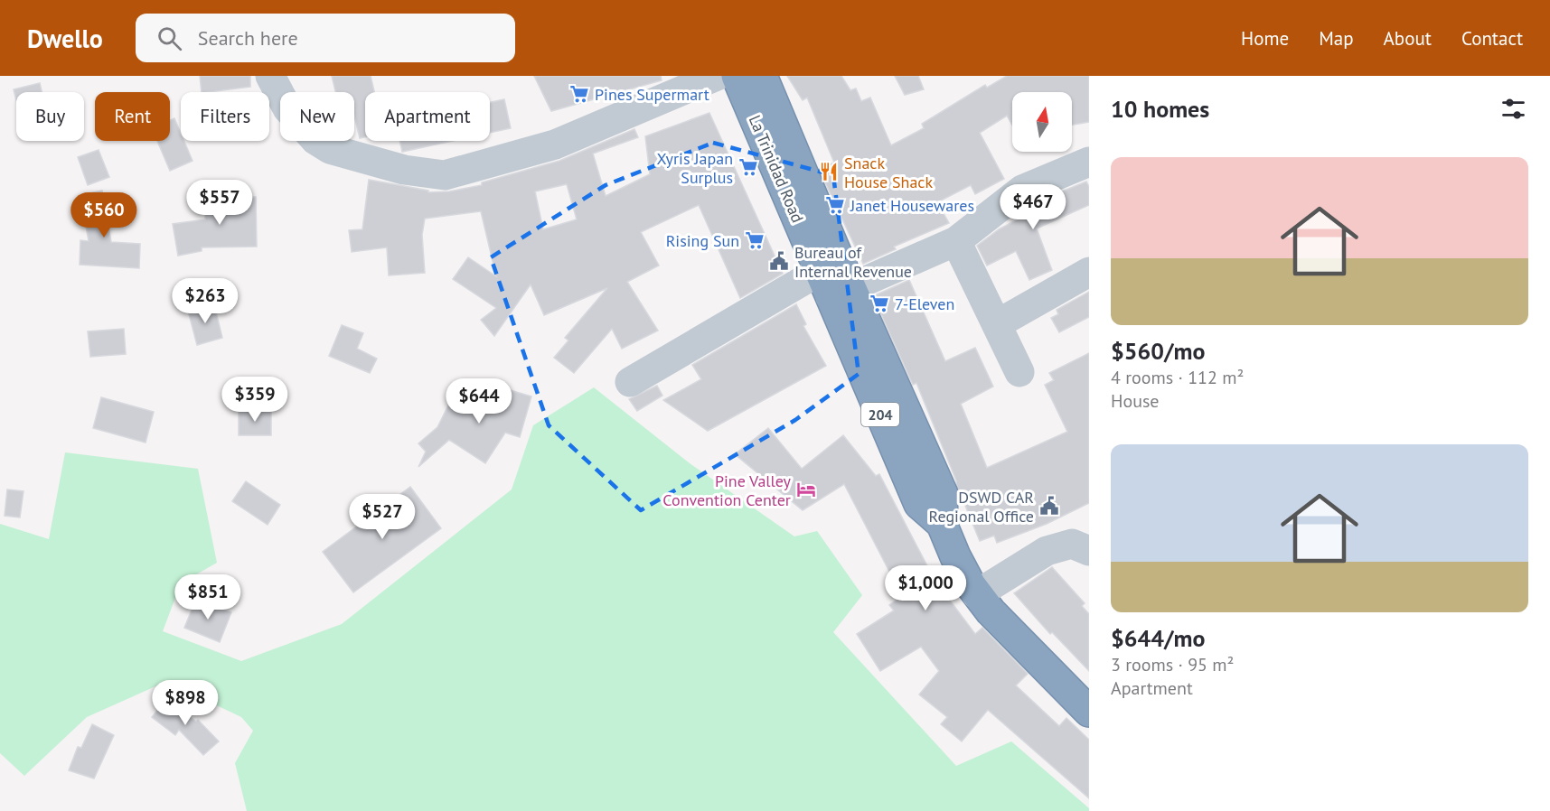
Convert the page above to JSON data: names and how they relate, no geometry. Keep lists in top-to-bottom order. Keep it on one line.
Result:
{"streets":{"highway":["La Trinidad Road","204"]},"places":{"supermarket":["Pines Supermart","Xyris Japan Surplus","Janet Housewares","Rising Sun","7-Eleven"],"restaurant":["Snack House Shack"],"public building":["Bureau of Internal Revenue","DSWD CAR Regional Office"],"hotel":["Pine Valley Convention Center"]},"north":"top","page":{"header":"Dwello","search":"Search here","nav":["Home","Map","About","Contact"],"heading":"10 homes","chip":["Buy","Rent","Filters","New","Apartment"],"list":[{"name":"$560/mo","note":"4 rooms · 112 m² · House"},{"name":"$644/mo","note":"3 rooms · 95 m² · Apartment"}],"price":["$557","$467","$560","$263","$359","$644","$527","$1,000","$851","$898"]}}
